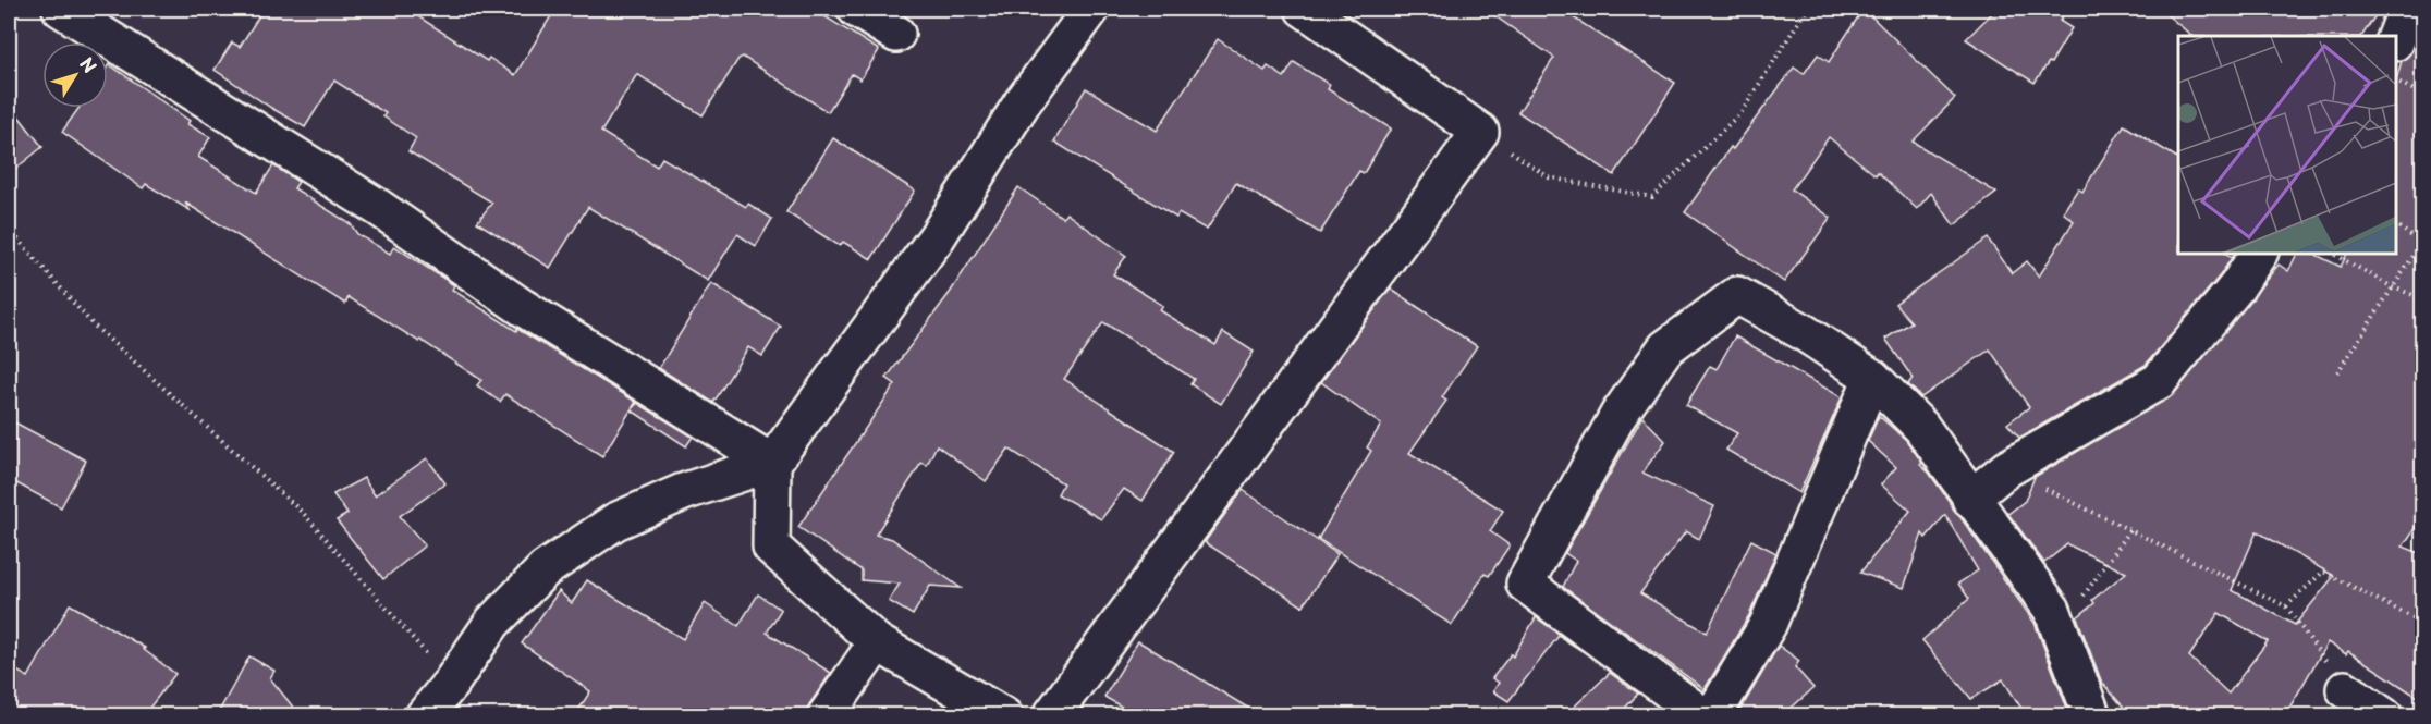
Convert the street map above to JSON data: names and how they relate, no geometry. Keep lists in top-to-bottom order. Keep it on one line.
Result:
{"north":"top right"}
